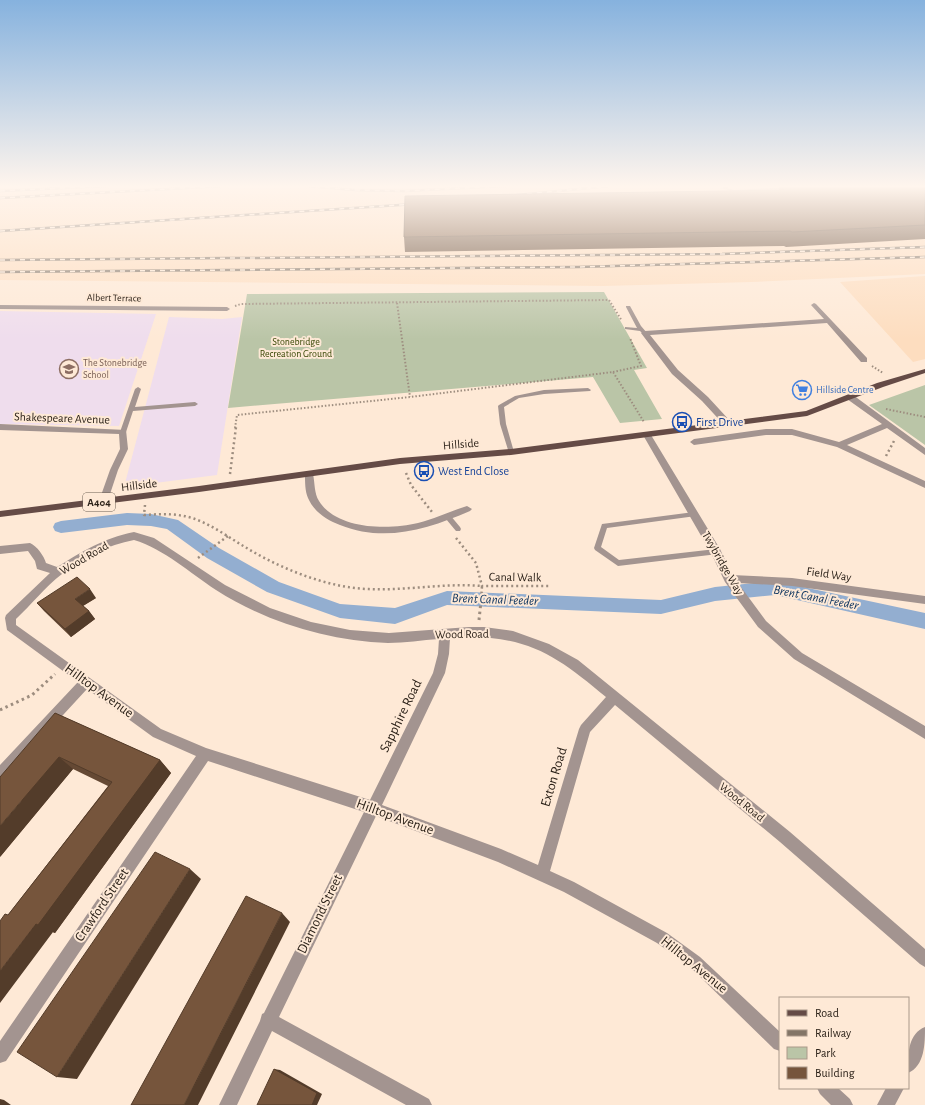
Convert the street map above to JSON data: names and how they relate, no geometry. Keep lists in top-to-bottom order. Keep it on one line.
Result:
{"streets":{"main road":["Hillside","A404"],"street":["Albert Terrace","Shakespeare Avenue","Wood Road","Twybridge Way","Field Way","Hilltop Avenue","Sapphire Road","Exton Road","Crawford Street","Diamond Street"],"path":["Canal Walk"]},"crossings":[["Hillside","Twybridge Way"],["Wood Road","Hilltop Avenue"],["Wood Road","Sapphire Road"],["Wood Road","Exton Road"],["Twybridge Way","Field Way"],["Hilltop Avenue","Sapphire Road"],["Hilltop Avenue","Exton Road"],["Hilltop Avenue","Crawford Street"],["Hilltop Avenue","Diamond Street"],["Sapphire Road","Diamond Street"]],"water":["Brent Canal Feeder"],"parks":["Stonebridge Recreation Ground"],"places":{"school or university":["The Stonebridge School"],"supermarket":["Hillside Centre"],"bus stop":["First Drive","West End Close"]},"legend":["Road","Railway","Park","Building"]}
